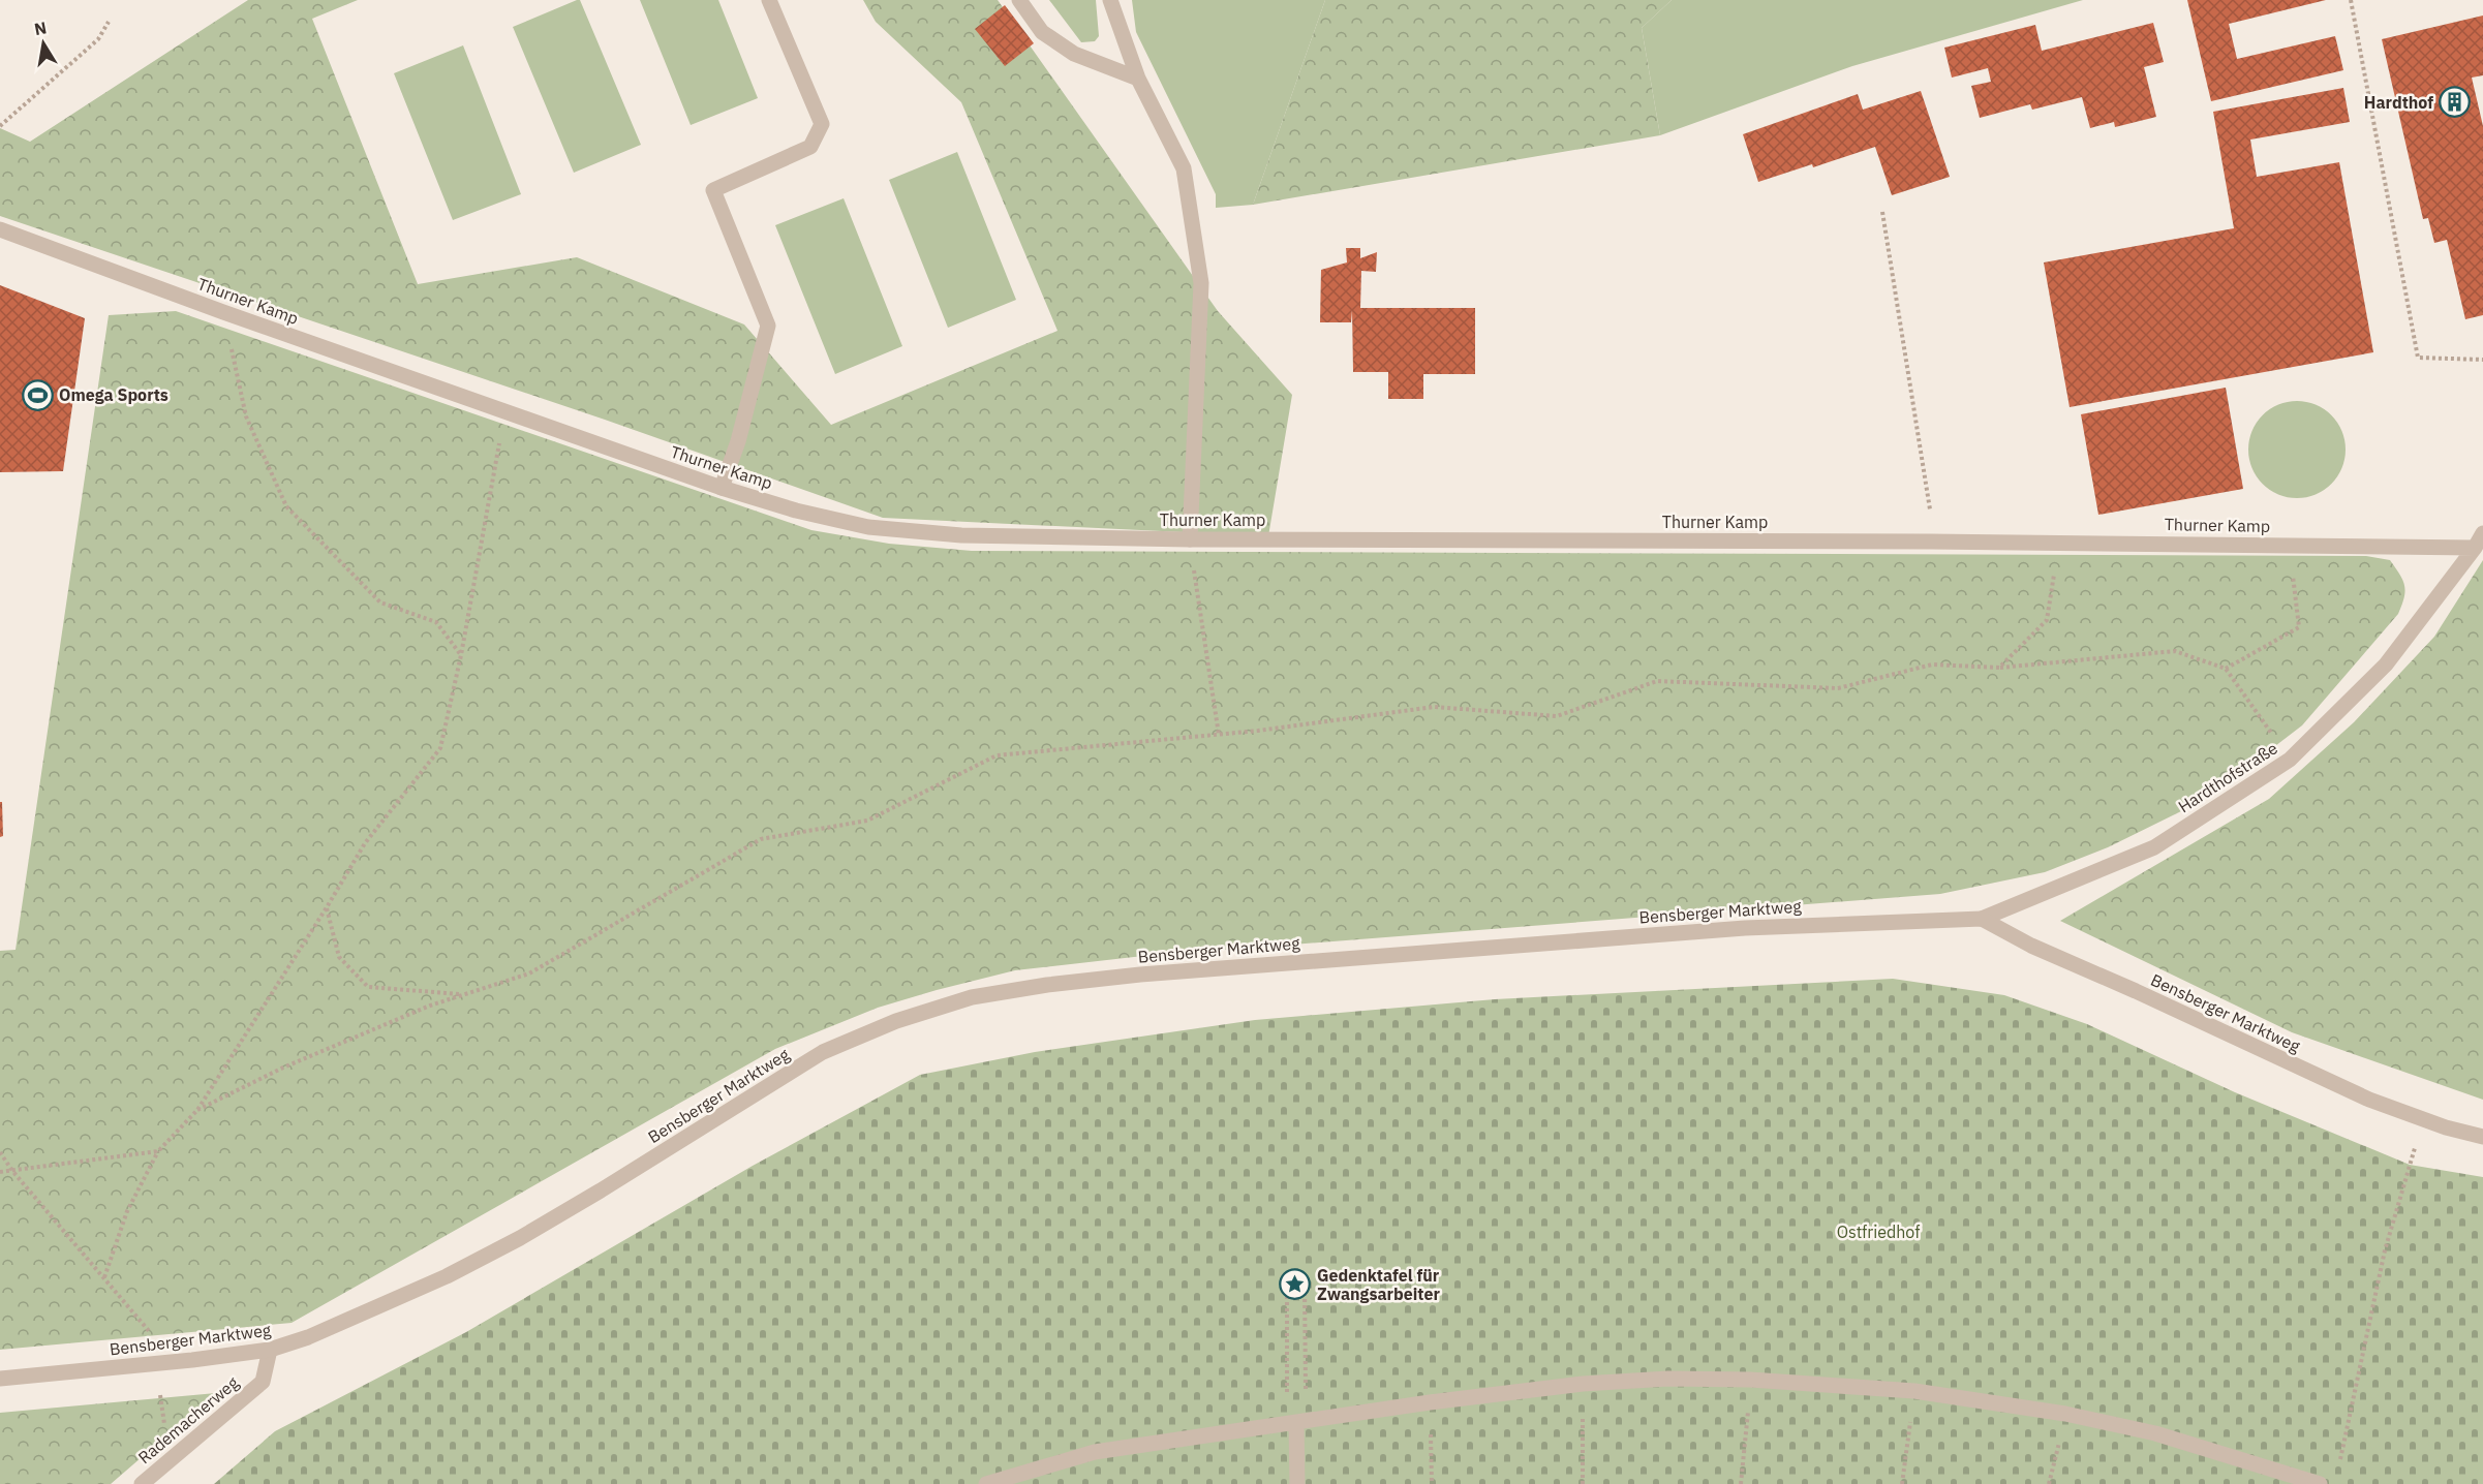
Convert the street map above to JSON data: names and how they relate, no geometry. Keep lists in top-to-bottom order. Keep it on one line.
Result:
{"streets":{"street":["Thurner Kamp","Hardthofstraße","Bensberger Marktweg","Rademacherweg"]},"crossings":[["Thurner Kamp","Hardthofstraße"],["Hardthofstraße","Bensberger Marktweg"],["Bensberger Marktweg","Rademacherweg"]],"parks":["Ostfriedhof"],"places":{"building":["Hardthof"],"sports":["Omega Sports"],"place":["Gedenktafel für Zwangsarbeiter"]},"north":"top"}
